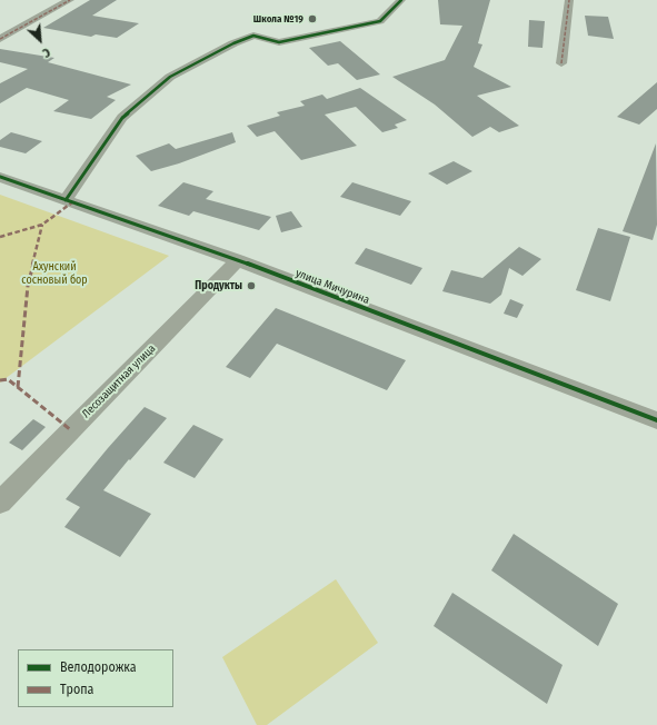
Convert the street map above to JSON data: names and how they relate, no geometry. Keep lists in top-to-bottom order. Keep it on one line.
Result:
{"streets":{"street":["улица Мичурина","Лесозащитная улица"]},"crossings":[["улица Мичурина","Лесозащитная улица"]],"parks":["Ахунский сосновый бор"],"places":["Школа №19","Продукты"],"legend":["Велодорожка","Тропа"],"north":"bottom right"}
